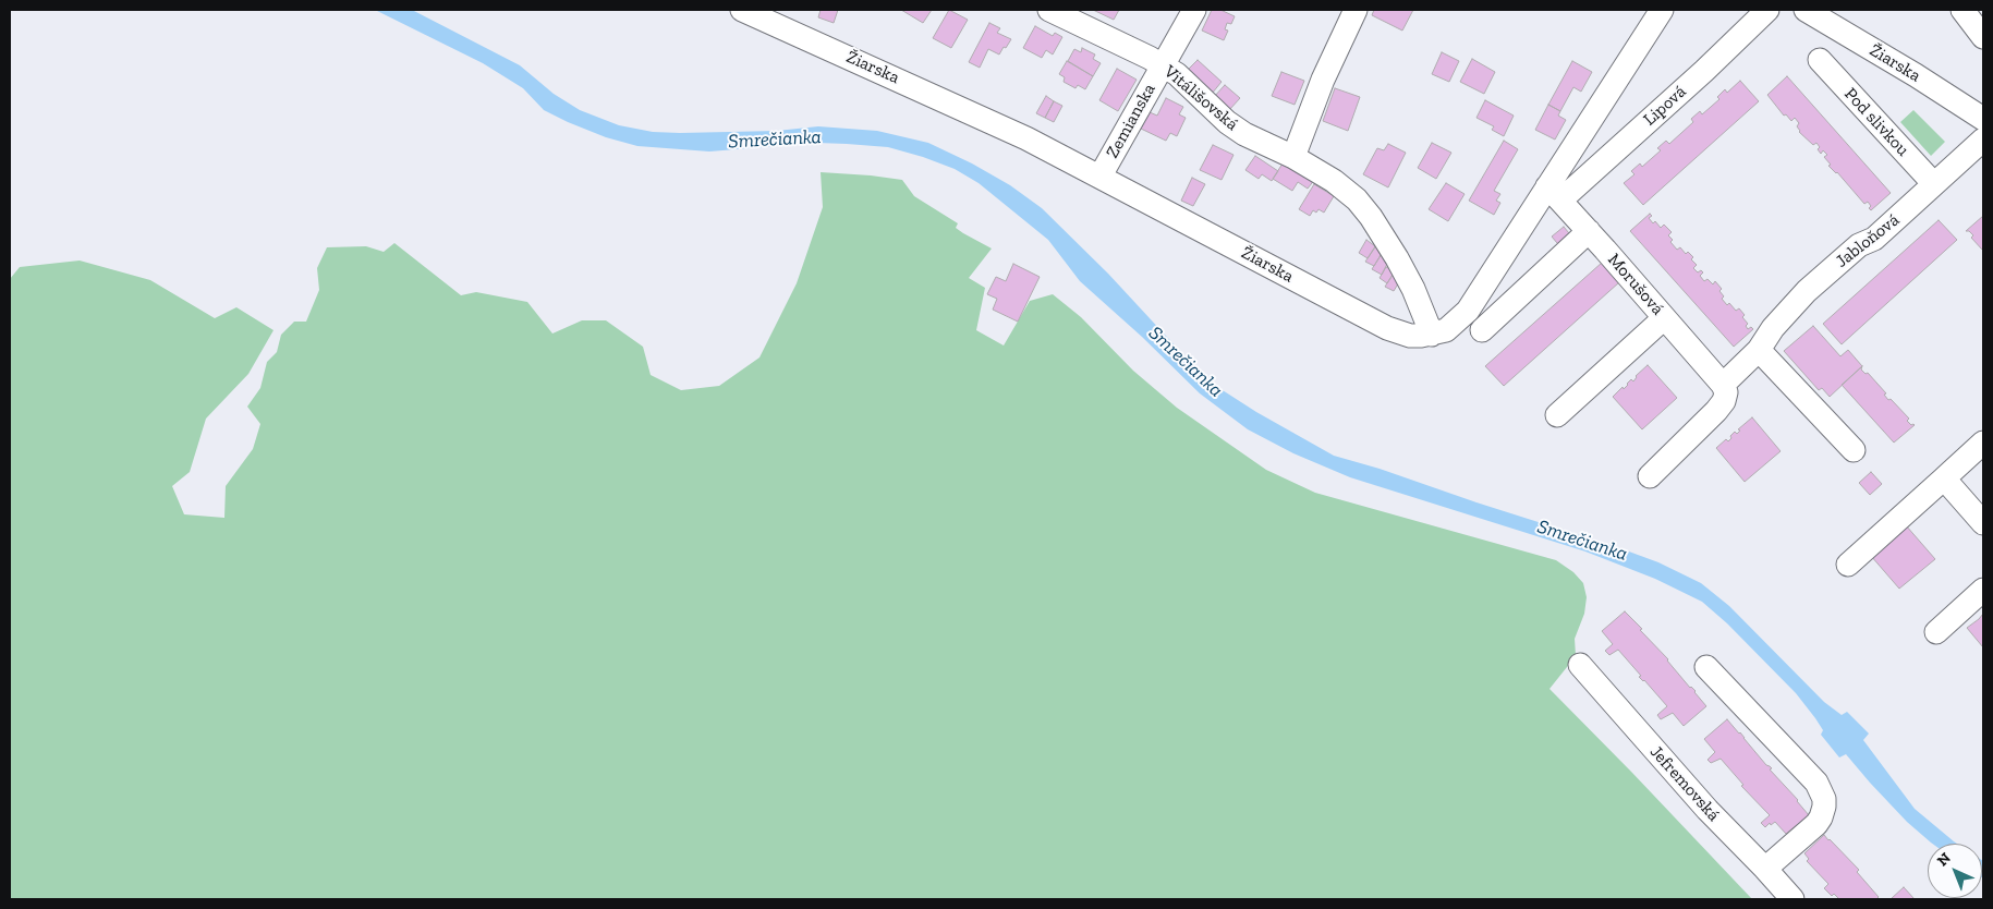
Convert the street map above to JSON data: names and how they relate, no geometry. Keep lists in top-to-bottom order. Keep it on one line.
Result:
{"streets":{"street":["Žiarska","Vitálišovská","Lipová","Zemianska","Pod slivkou","Jabloňová","Morušová","Jefremovská"]},"crossings":[["Žiarska","Vitálišovská"],["Žiarska","Lipová"],["Žiarska","Zemianska"],["Žiarska","Morušová"],["Vitálišovská","Zemianska"],["Lipová","Morušová"],["Pod slivkou","Jabloňová"],["Jabloňová","Morušová"]],"water":["Smrečianka"],"north":"top left"}
